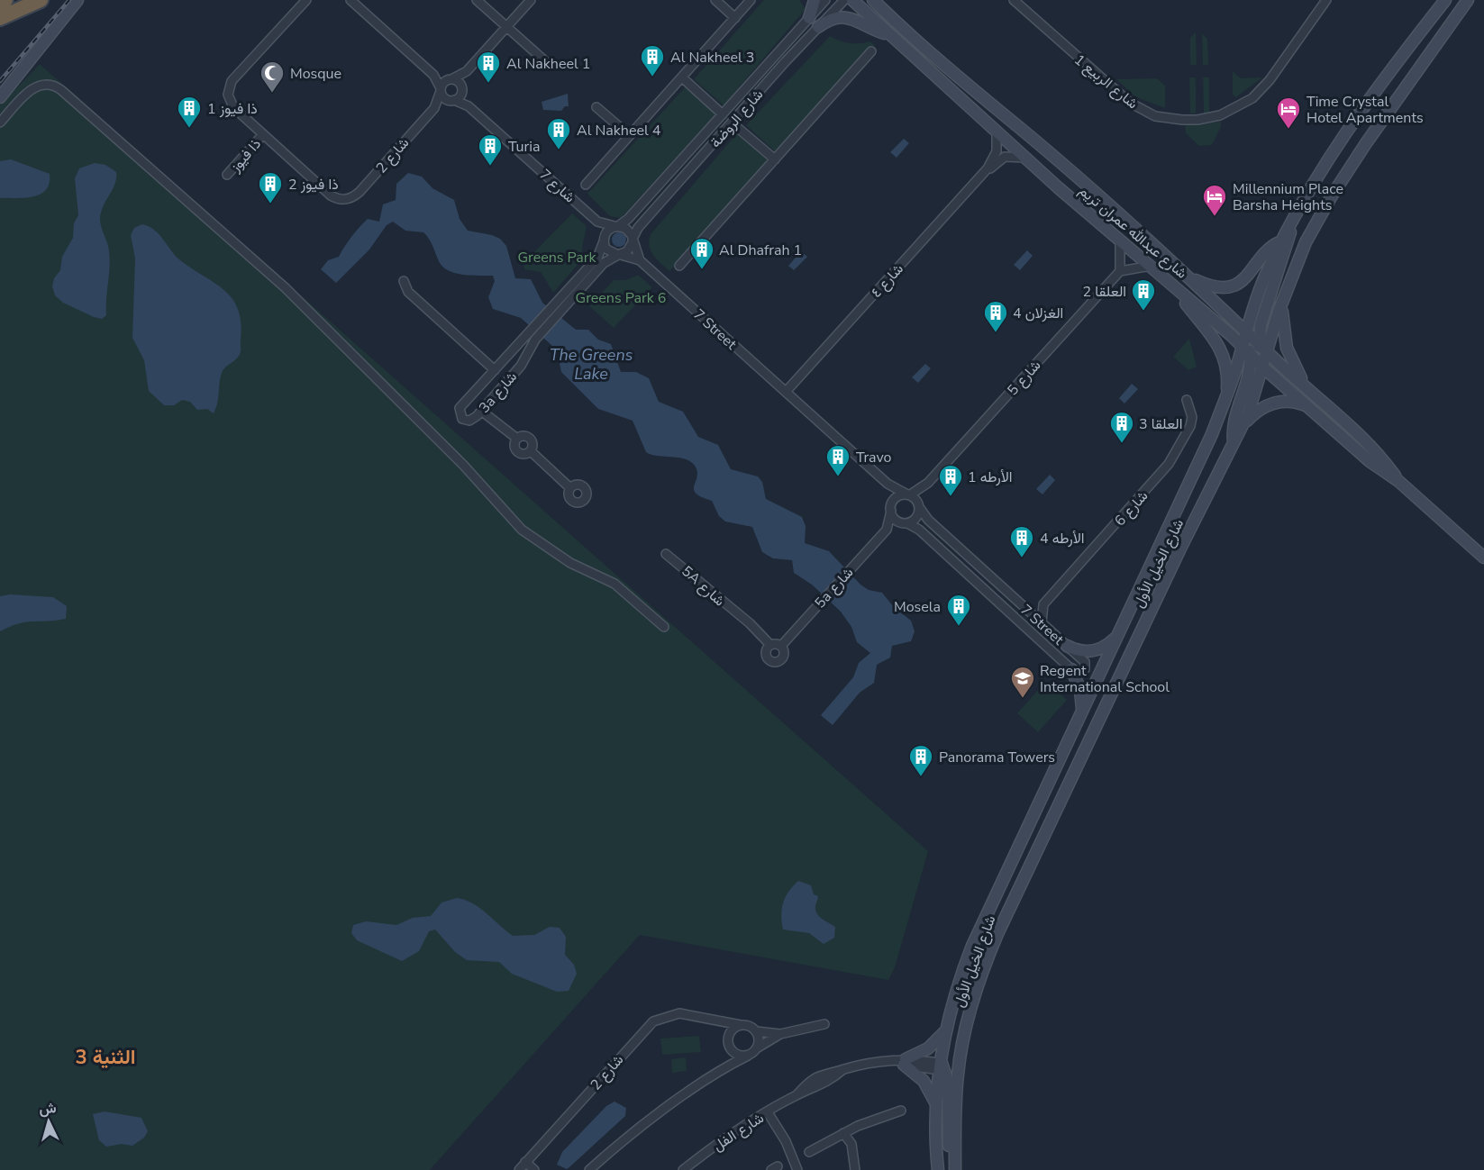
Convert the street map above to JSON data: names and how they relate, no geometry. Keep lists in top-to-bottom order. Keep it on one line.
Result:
{"streets":{"main road":["شارع عبدالله عمران تريم","شارع الخيل الأول"],"street":["شارع الربيع 1","شارع الروضة","ذا فيوز","شارع 2","شارع 7","شارع ٤","7 Street","شارع 5","3a شارع","شارع 6","5A شارع","5a شارع","شارع الفل"]},"crossings":[["شارع الروضة","شارع 7"],["شارع الروضة","3a شارع"],["ذا فيوز","شارع 2"],["شارع 2","شارع 7"],["شارع 7","3a شارع"],["شارع عبدالله عمران تريم","شارع ٤"],["شارع عبدالله عمران تريم","شارع الخيل الأول"],["شارع ٤","7 Street"],["7 Street","شارع 5"],["7 Street","5a شارع"],["شارع 5","5a شارع"],["شارع الخيل الأول","شارع الفل"],["5A شارع","5a شارع"]],"districts":["الثنية 3"],"water":["The Greens Lake"],"parks":["Greens Park","Greens Park 6"],"places":{"building":["Al Nakheel 3","Al Nakheel 1","ذا فيوز 1","Al Nakheel 4","Turia","ذا فيوز 2","Al Dhafrah 1","العلقا 2","الغزلان 4","العلقا 3","Travo","الأرطه 1","الأرطه 4","Mosela","Panorama Towers"],"mosque":["Mosque"],"hotel":["Time Crystal Hotel Apartments","Millennium Place Barsha Heights"],"school or university":["Regent International School"]},"north":"top"}
